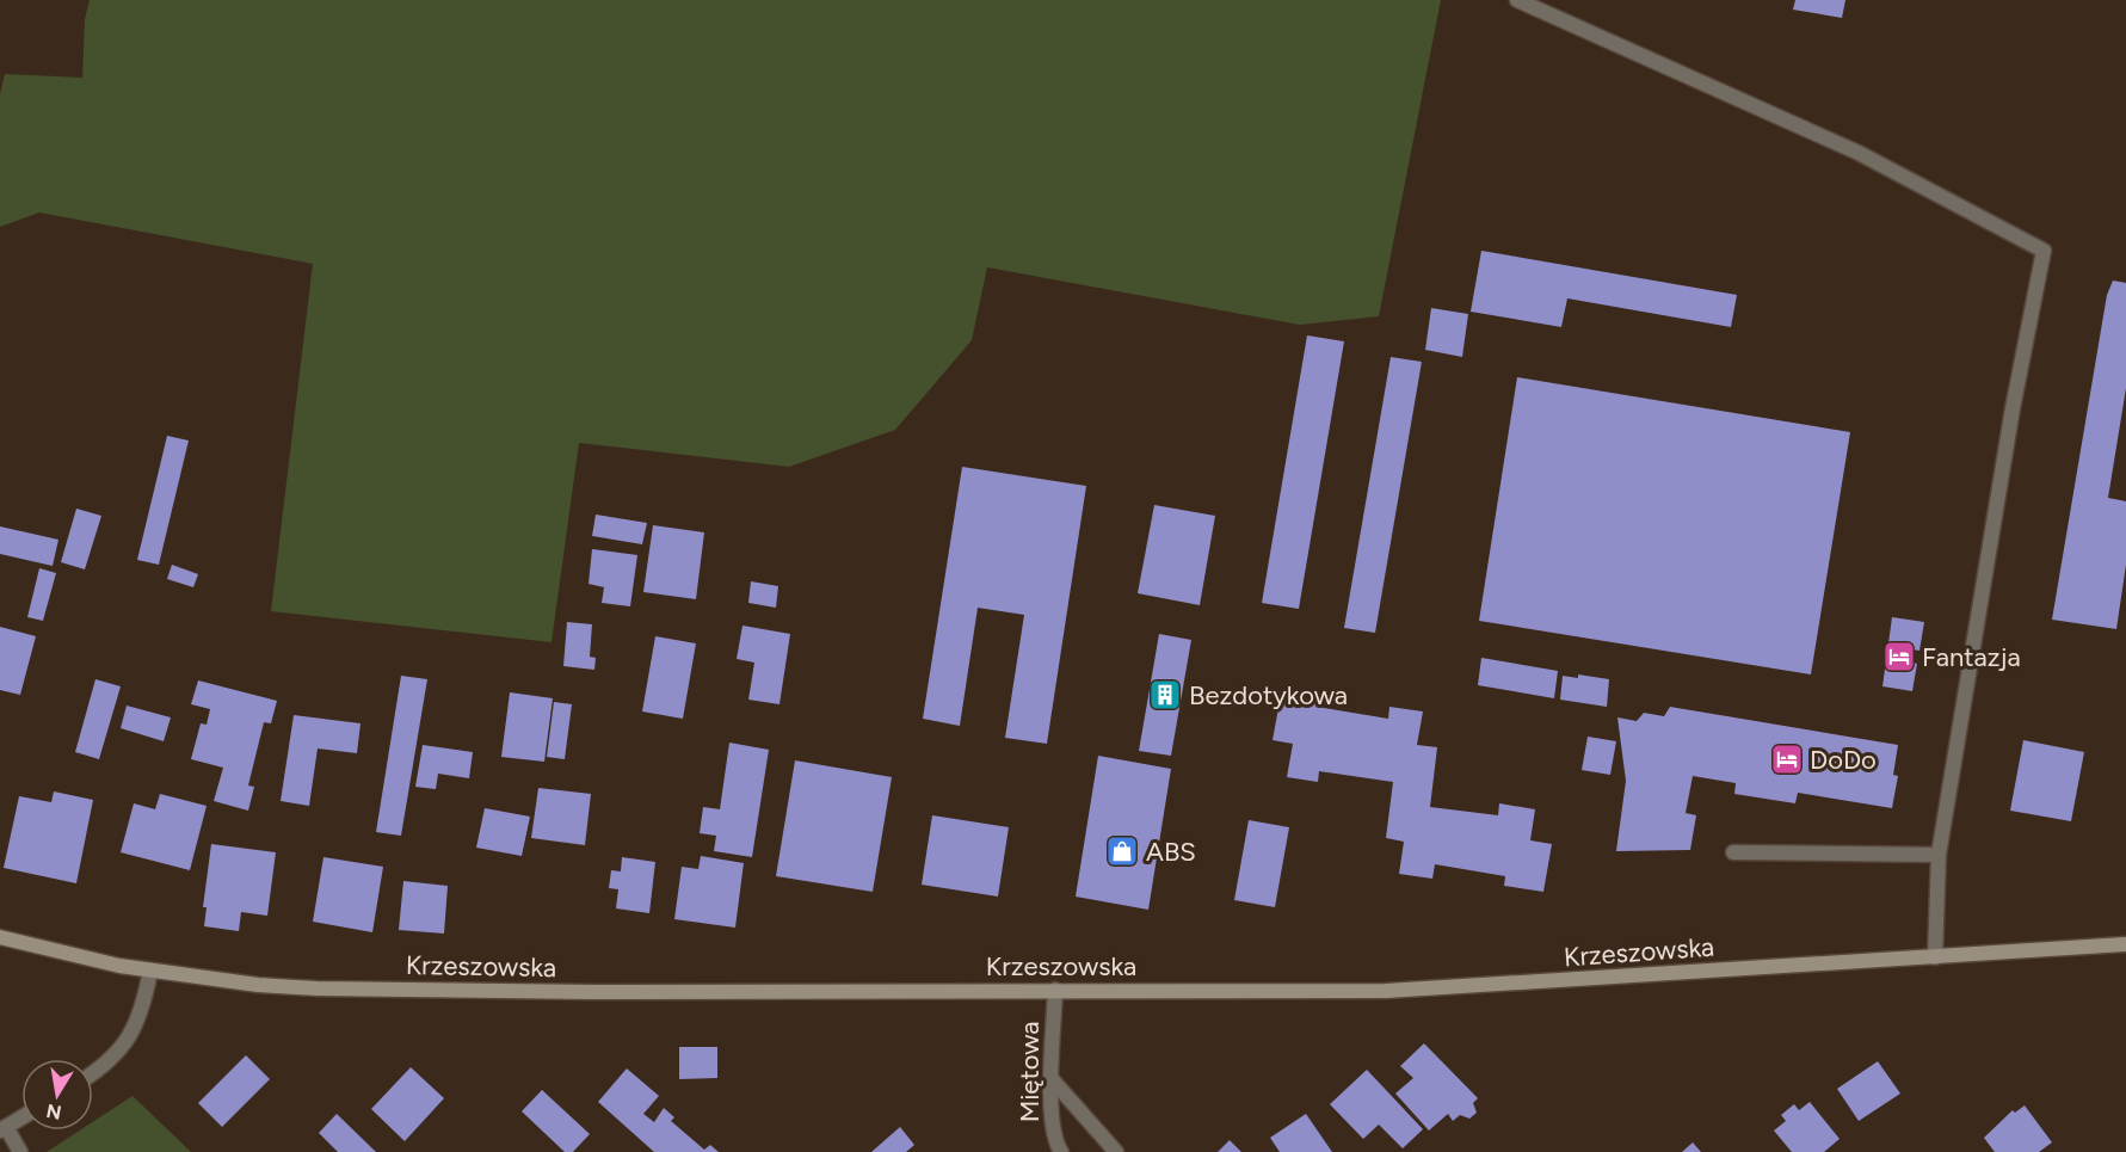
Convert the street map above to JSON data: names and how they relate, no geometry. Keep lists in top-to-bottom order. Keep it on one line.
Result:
{"streets":{"main road":["Krzeszowska"],"street":["Miętowa"]},"crossings":[["Krzeszowska","Miętowa"]],"places":{"hotel":["Fantazja","DoDo"],"building":["Bezdotykowa"],"shop":["ABS"]},"north":"bottom"}
